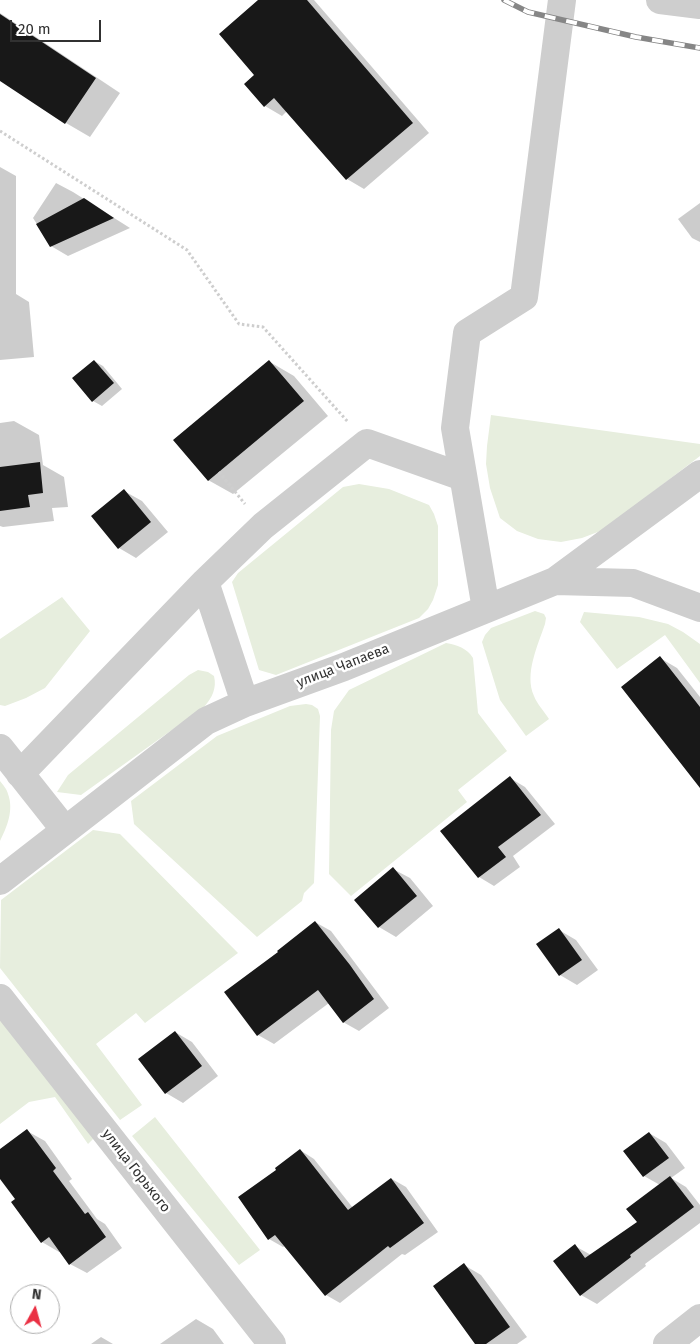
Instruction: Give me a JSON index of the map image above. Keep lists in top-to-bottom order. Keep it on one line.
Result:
{"streets":{"street":["улица Чапаева","улица Горького"]},"scale_bar":"20 m","north":"top"}
